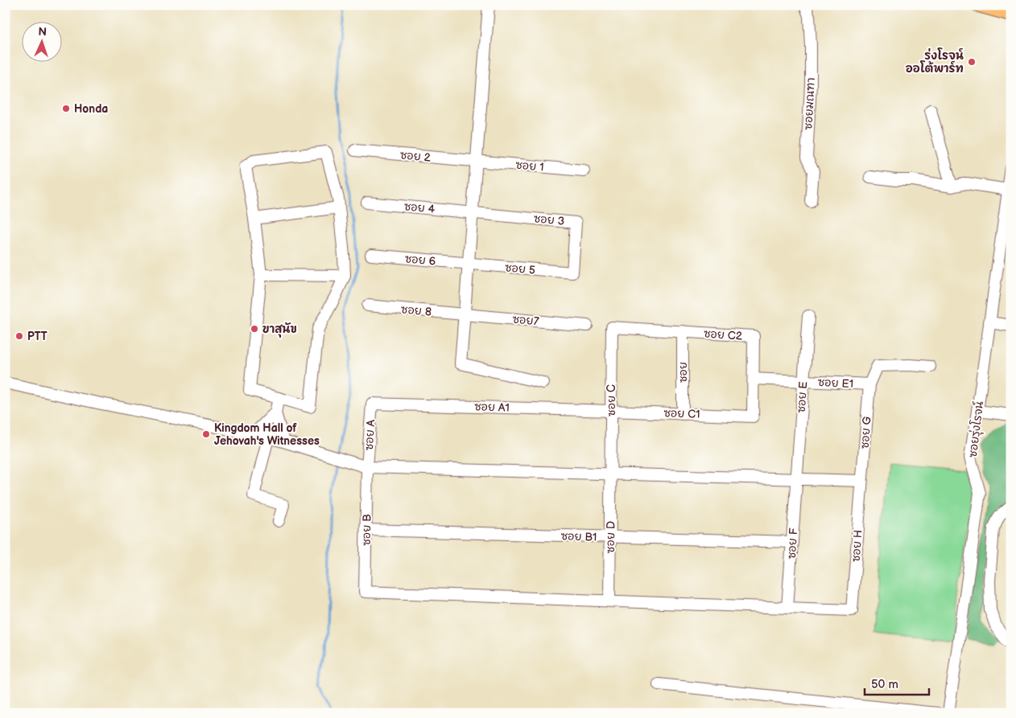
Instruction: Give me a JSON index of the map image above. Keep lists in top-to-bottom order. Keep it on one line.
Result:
{"streets":{"street":["ซอยมณฑา","ซอย 2","ซอย 1","ซอย 4","ซอย 3","ซอย 6","ซอย 5","ซอย 8","ซอย7","ซอย C2","ซอย","ซอย E1","ซอย E","ซอย C","ซอย A1","ซอย C1","ซอยรุ่งโรจน์","ซอย G","ซอย A","ซอย B","ซอย B1","ซอย D","ซอย F","ซอย H"]},"crossings":[["ซอย 2","ซอย 1"],["ซอย 4","ซอย 3"],["ซอย 3","ซอย 5"],["ซอย 6","ซอย 5"],["ซอย 8","ซอย7"],["ซอย C2","ซอย"],["ซอย C2","ซอย E1"],["ซอย C2","ซอย C"],["ซอย C2","ซอย C1"],["ซอย","ซอย C1"],["ซอย E1","ซอย E"],["ซอย E1","ซอย G"],["ซอย E","ซอย F"],["ซอย C","ซอย A1"],["ซอย C","ซอย C1"],["ซอย C","ซอย D"],["ซอย A1","ซอย C1"],["ซอย A1","ซอย A"],["ซอย G","ซอย H"],["ซอย A","ซอย B"],["ซอย B","ซอย B1"],["ซอย B","ซอย D"],["ซอย B1","ซอย D"],["ซอย B1","ซอย F"],["ซอย F","ซอย H"]],"places":["รุ่งโรจน์ ออโต้พาร์ท","Honda","ขาสุนัข","PTT","Kingdom Hall of Jehovah's Witnesses"],"scale_bar":"50 m","north":"top"}
